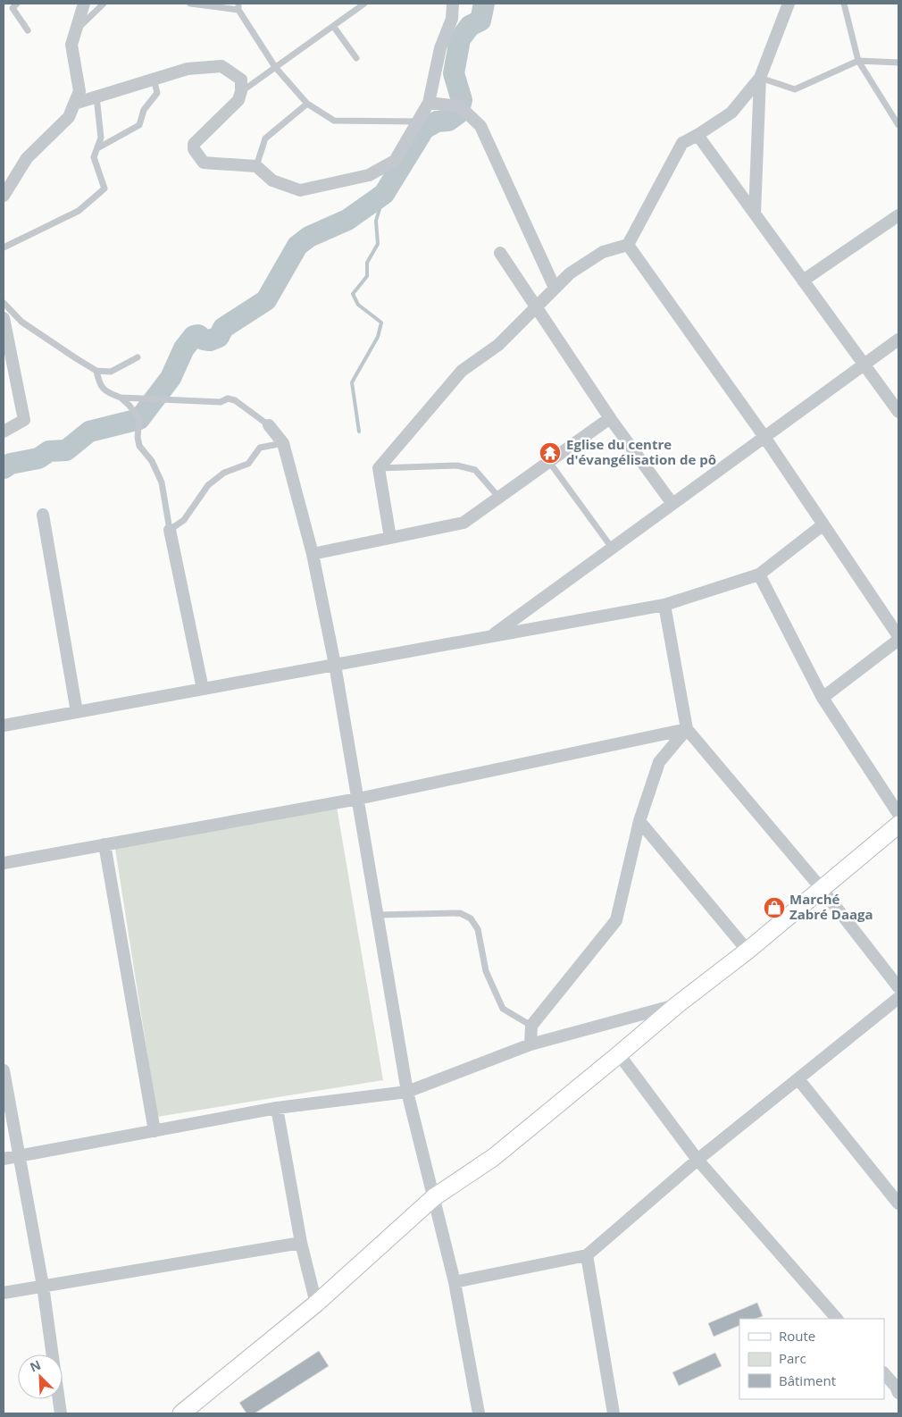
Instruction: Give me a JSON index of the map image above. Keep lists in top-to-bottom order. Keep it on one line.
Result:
{"places":{"temple":["Eglise du centre d'évangélisation de pô"],"shop":["Marché Zabré Daaga"]},"legend":["Route","Parc","Bâtiment"],"north":"top left"}
